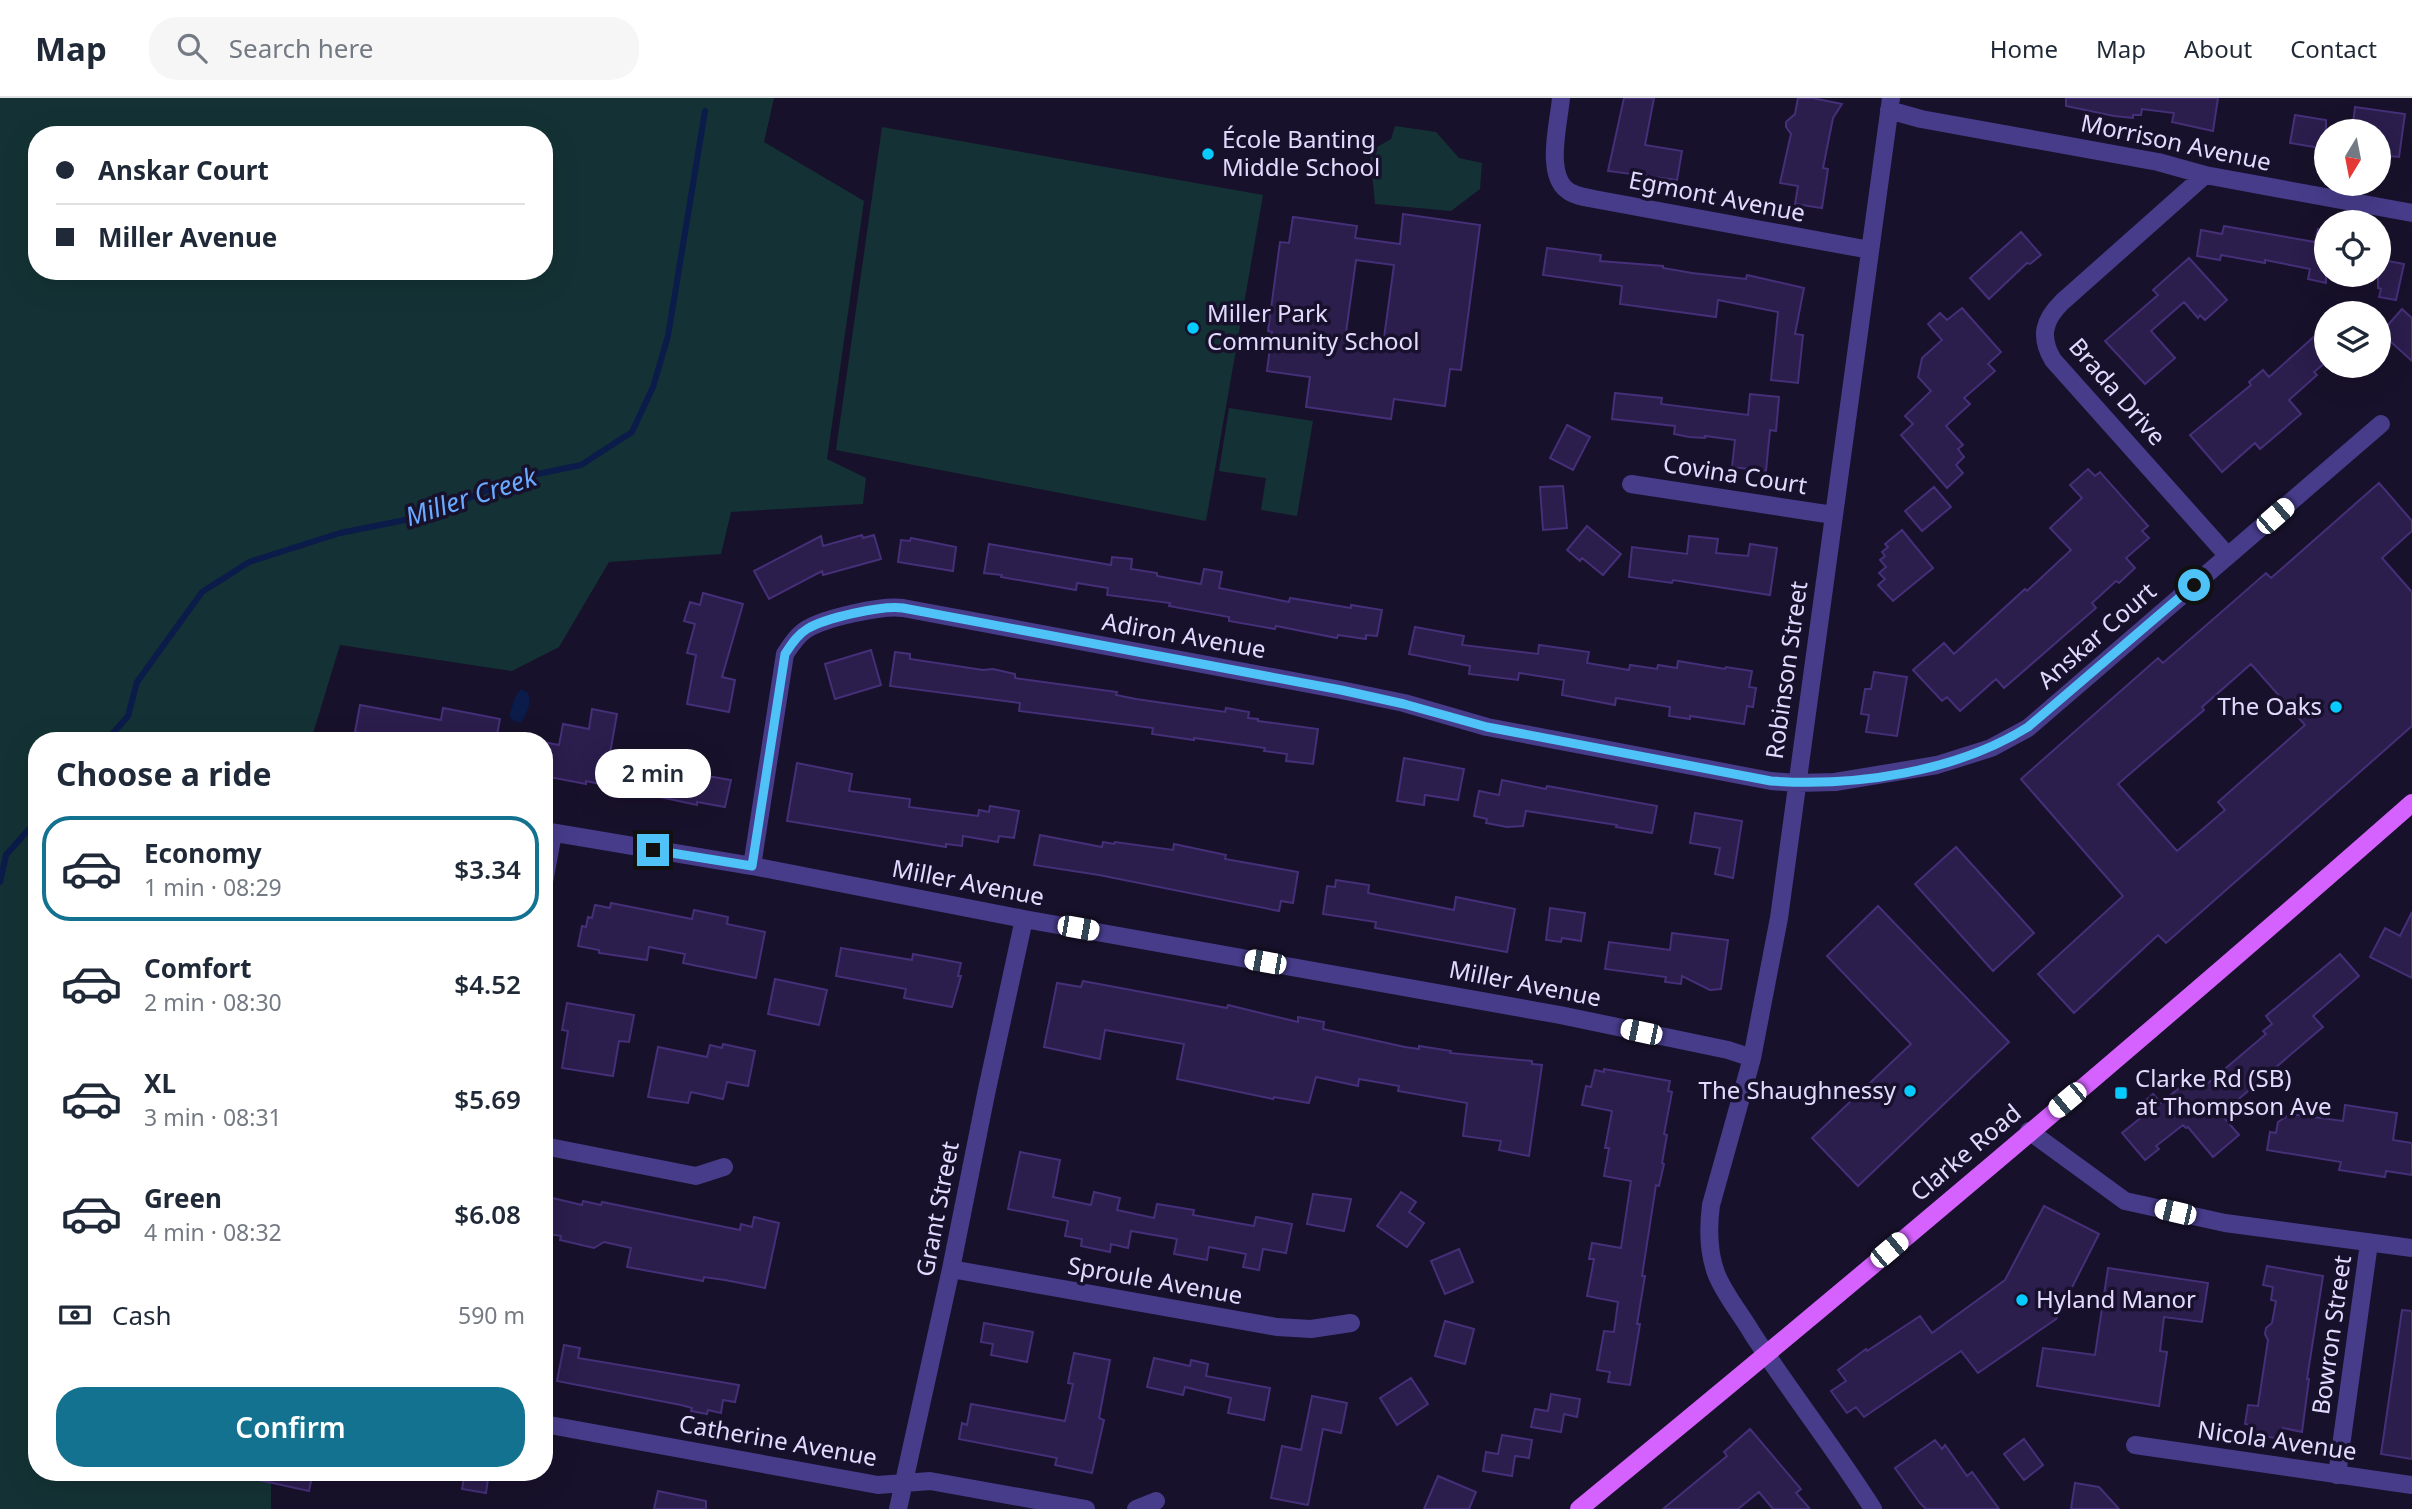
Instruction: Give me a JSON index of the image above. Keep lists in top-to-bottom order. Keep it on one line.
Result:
{"streets":{"main road":["Clarke Road"],"street":["Morrison Avenue","Egmont Avenue","Brada Drive","Covina Court","Adiron Avenue","Anskar Court","Robinson Street","Miller Avenue","Grant Street","Sproule Avenue","Bowron Street","Catherine Avenue","Nicola Avenue"]},"crossings":[["Morrison Avenue","Brada Drive"],["Morrison Avenue","Robinson Street"],["Egmont Avenue","Robinson Street"],["Brada Drive","Anskar Court"],["Covina Court","Robinson Street"],["Adiron Avenue","Anskar Court"],["Adiron Avenue","Robinson Street"],["Adiron Avenue","Miller Avenue"],["Anskar Court","Robinson Street"],["Robinson Street","Miller Avenue"],["Robinson Street","Clarke Road"],["Miller Avenue","Grant Street"],["Grant Street","Sproule Avenue"],["Grant Street","Catherine Avenue"],["Bowron Street","Nicola Avenue"]],"water":["Miller Creek"],"places":{"other":["École Banting Middle School","Miller Park Community School","The Oaks","The Shaughnessy","Hyland Manor"],"transit":["Clarke Rd (SB) at Thompson Ave"]},"north":"bottom","page":{"header":"Map","search":"Search here","nav":["Home","Map","About","Contact"],"banner":["Anskar Court","Miller Avenue"],"heading":"Choose a ride","bubble":"2 min","list":[{"name":"Economy","note":"1 min · 08:29","value":"$3.34"},{"name":"Comfort","note":"2 min · 08:30","value":"$4.52"},{"name":"XL","note":"3 min · 08:31","value":"$5.69"},{"name":"Green","note":"4 min · 08:32","value":"$6.08"}],"pay":["Cash","590 m"],"buttons":"Confirm"}}
